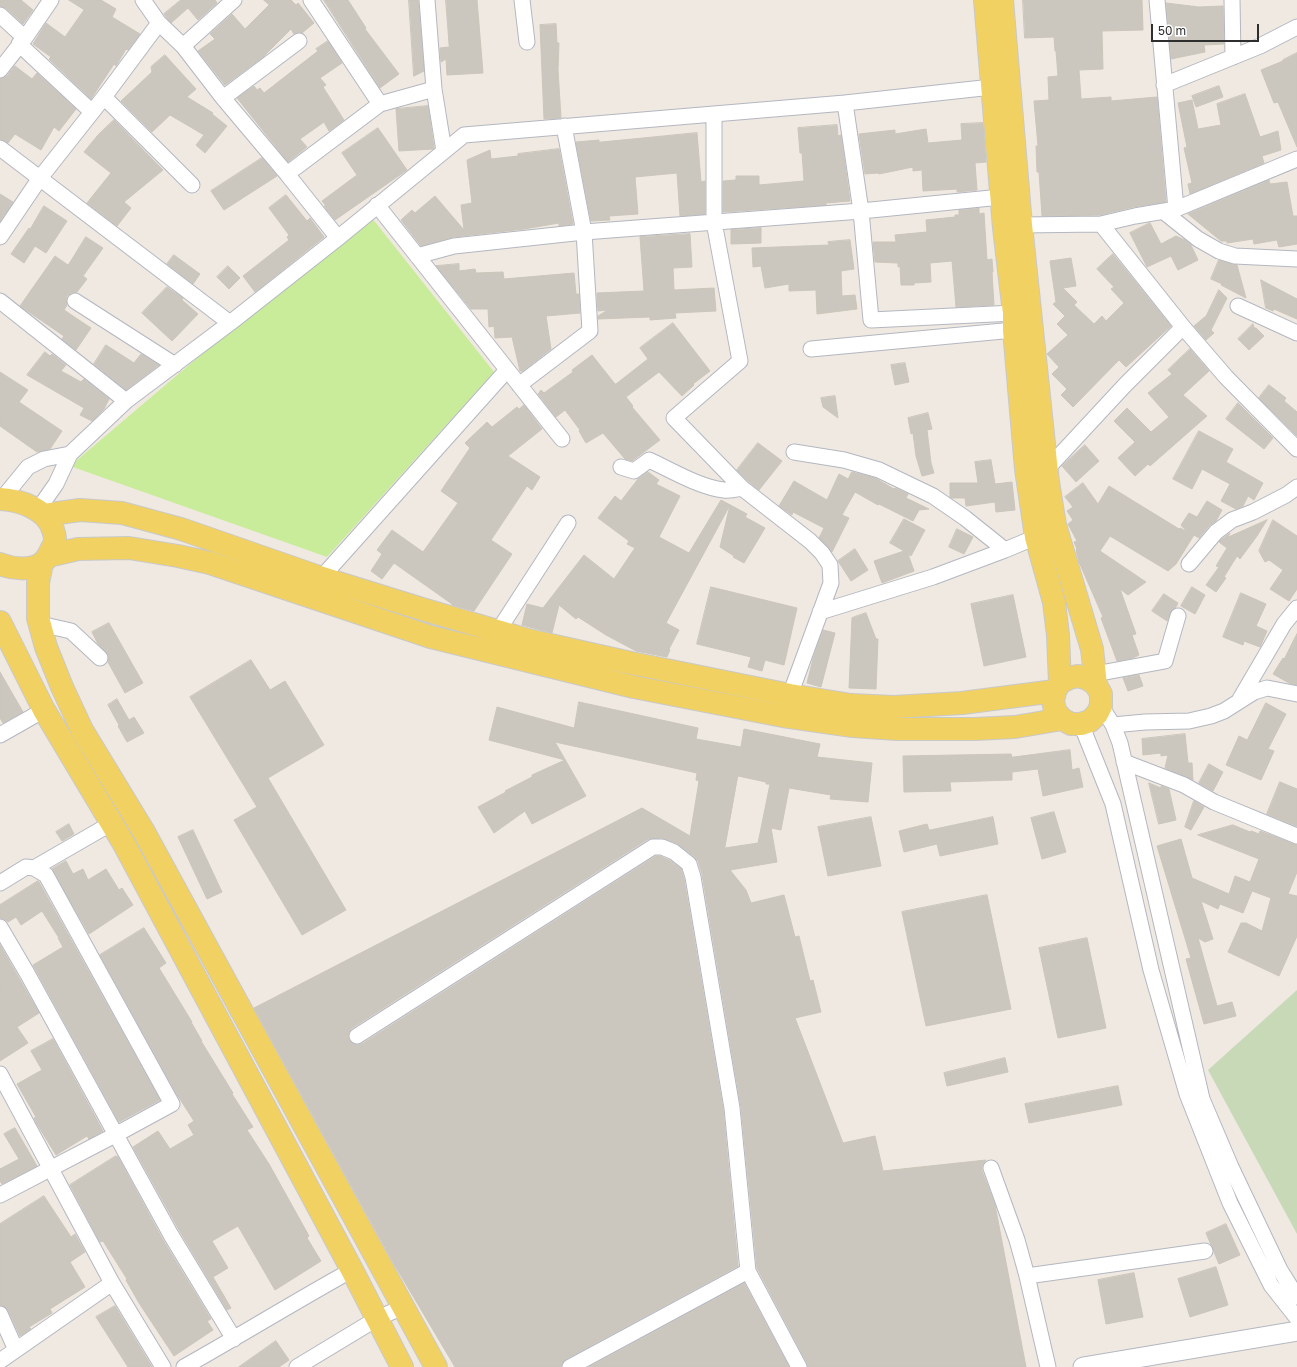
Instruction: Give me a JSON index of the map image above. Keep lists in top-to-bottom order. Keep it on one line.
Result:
{"scale_bar":"50 m"}
